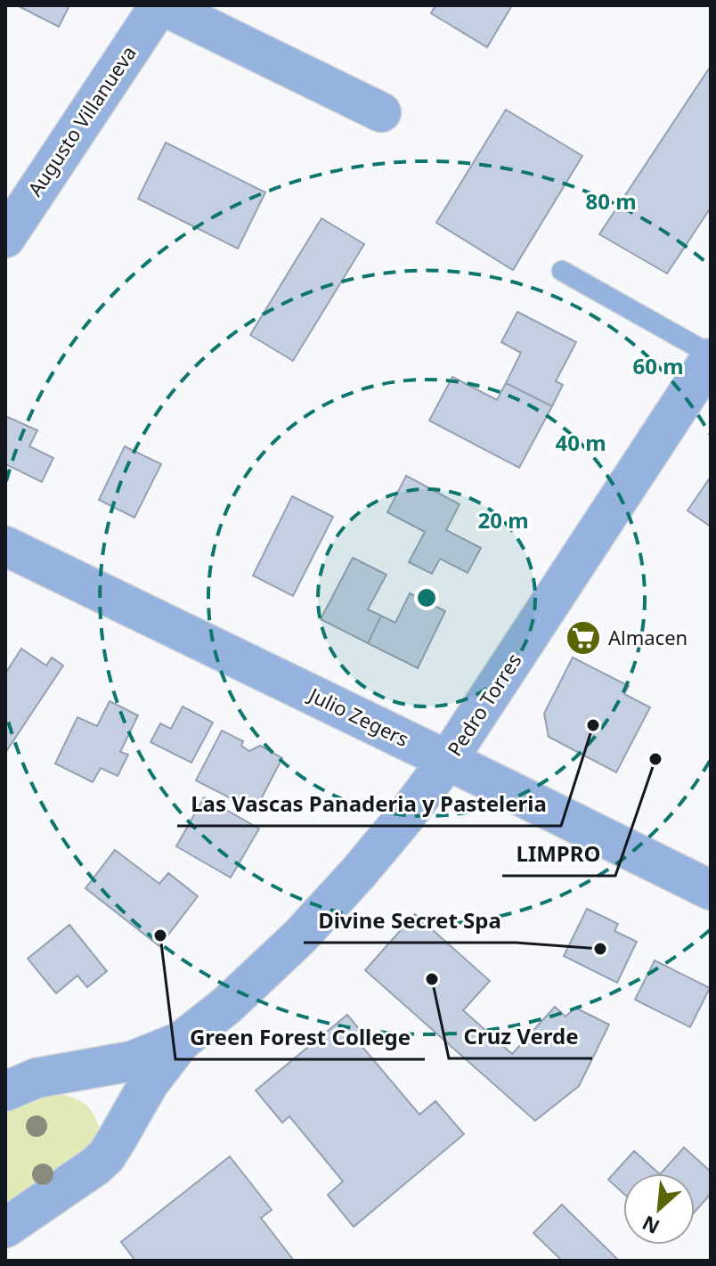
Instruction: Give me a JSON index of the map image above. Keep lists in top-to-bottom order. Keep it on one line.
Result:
{"streets":{"street":["Augusto Villanueva","Pedro Torres","Julio Zegers"]},"crossings":[["Pedro Torres","Julio Zegers"]],"places":{"supermarket":["Almacen"],"other":["Las Vascas Panaderia y Pasteleria","LIMPRO","Green Forest College","Divine Secret Spa","Cruz Verde"]},"north":"bottom left","rings":["80 m","60 m","40 m","20 m"]}
